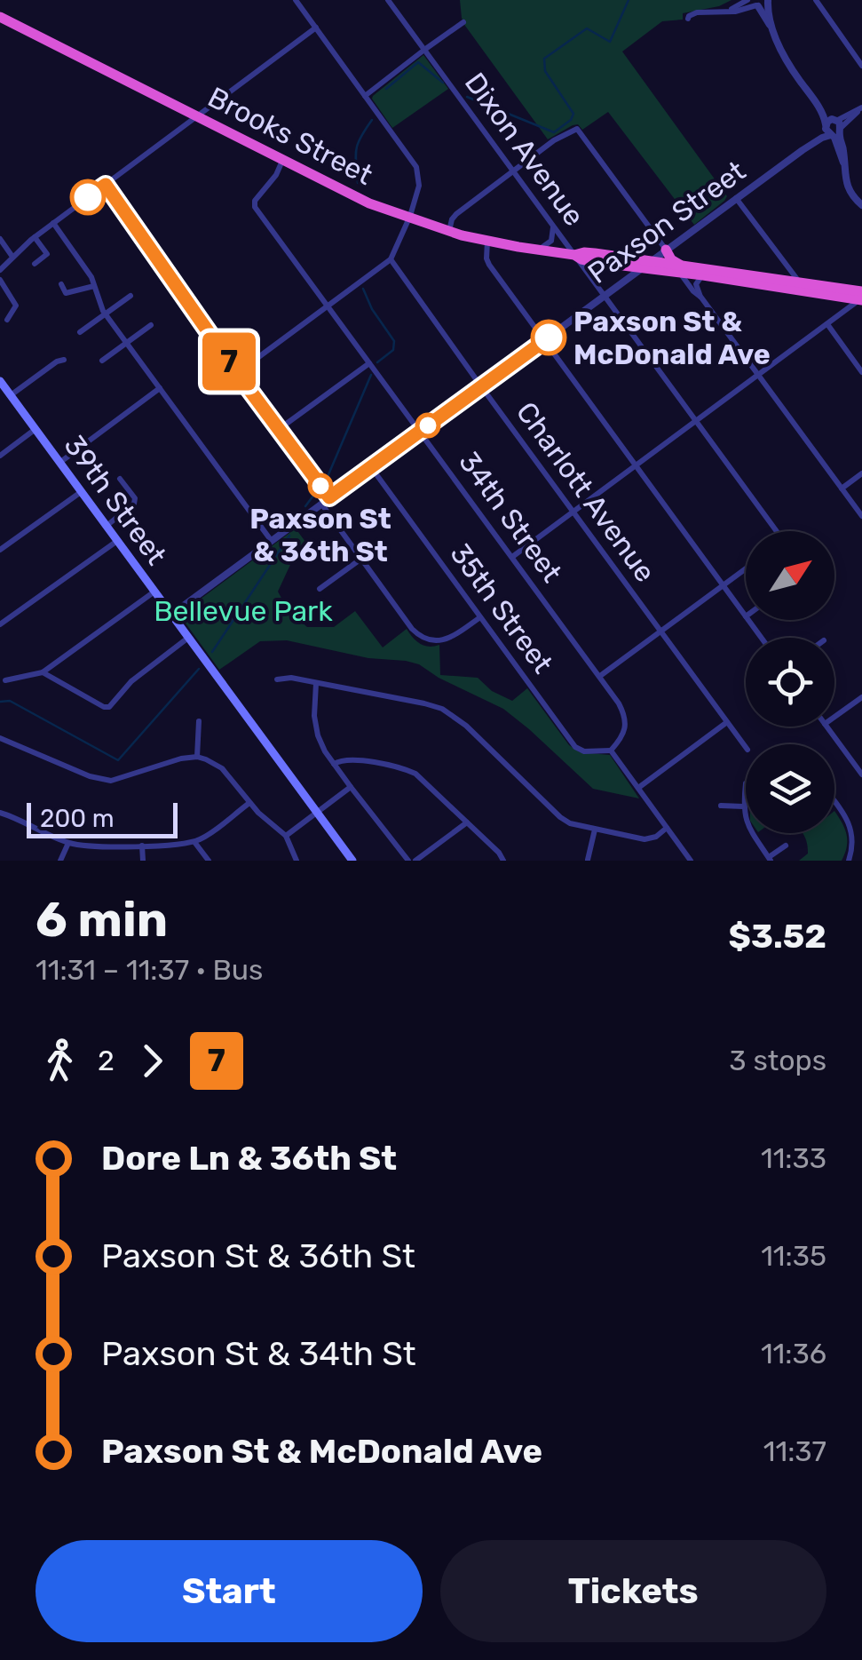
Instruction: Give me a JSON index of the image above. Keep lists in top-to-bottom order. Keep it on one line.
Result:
{"streets":{"highway":["Brooks Street"],"main road":["39th Street"],"street":["Dixon Avenue","Paxson Street","Charlott Avenue","34th Street","35th Street"]},"crossings":[["Brooks Street","Dixon Avenue"],["Brooks Street","Paxson Street"],["Brooks Street","34th Street"],["Dixon Avenue","Paxson Street"],["Paxson Street","Charlott Avenue"],["Paxson Street","39th Street"],["Paxson Street","34th Street"],["Paxson Street","35th Street"],["34th Street","35th Street"]],"parks":["Bellevue Park"],"places":["Paxson St & McDonald Ave","Paxson St & 36th St"],"lines":["bus line 7"],"scale_bar":"200 m","north":"top right","page":{"on_map":"7","scale":"200 m","heading":["6 min","11:31 – 11:37 · Bus","$3.52"],"legs":["2","7","3 stops"],"list":[{"name":"Dore Ln & 36th St","value":"11:33"},{"name":"Paxson St & 36th St","value":"11:35"},{"name":"Paxson St & 34th St","value":"11:36"},{"name":"Paxson St & McDonald Ave","value":"11:37"}],"buttons":["Start","Tickets"]}}
